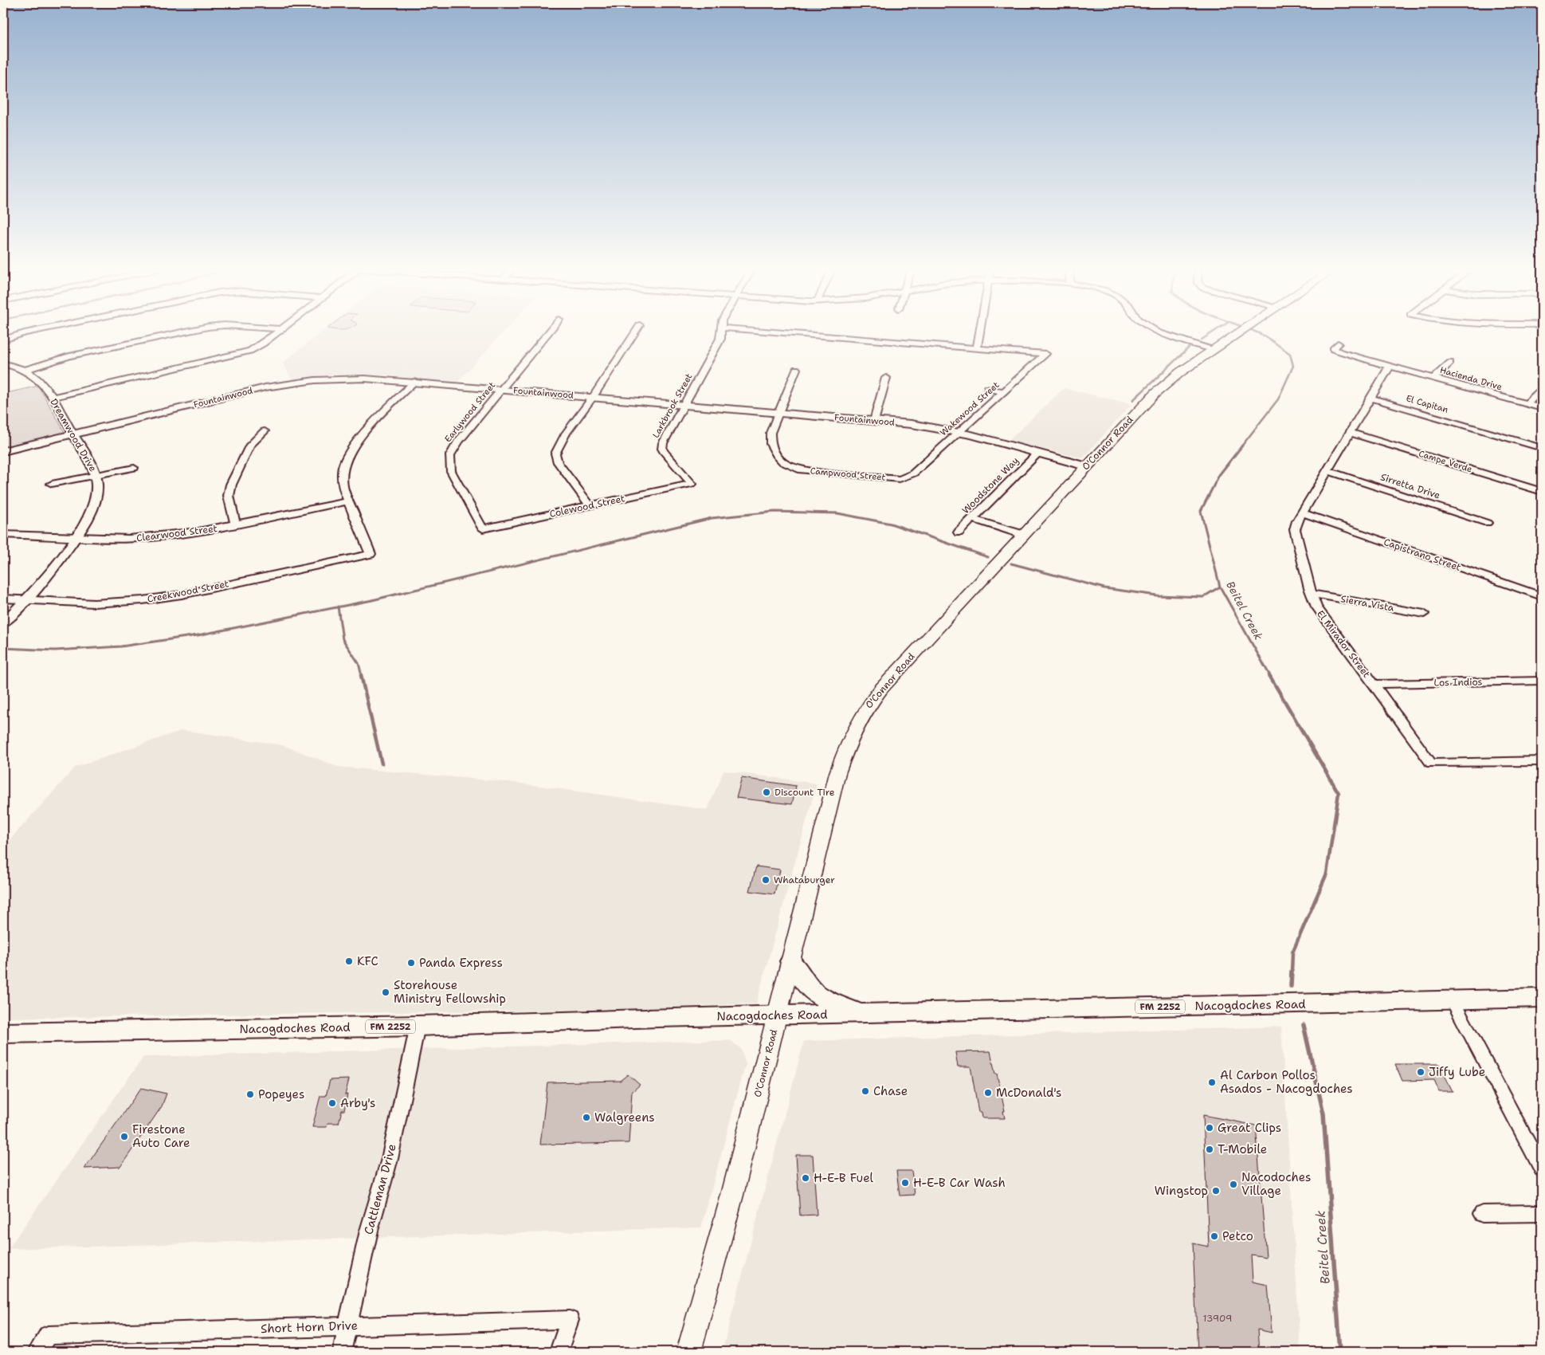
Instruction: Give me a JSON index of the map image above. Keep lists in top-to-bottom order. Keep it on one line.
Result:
{"streets":{"main road":["O'Connor Road","Nacogdoches Road","FM 2252"],"street":["Hacienda Drive","Fountainwood","El Capitan","Larkbrook Street","Wakewood Street","Earlywood Street","Dreamwood Drive","Campe Verde","Campwood Street","Woodstone Way","Sirretta Drive","Colewood Street","Clearwood Street","Capistrano Street","Creekwood Street","Sierra Vista","El Mirador Street","Los Indios","Cattleman Drive","Short Horn Drive"]},"crossings":[["Hacienda Drive","El Mirador Street"],["Fountainwood","Larkbrook Street"],["Fountainwood","Wakewood Street"],["Fountainwood","Earlywood Street"],["Fountainwood","Dreamwood Drive"],["Fountainwood","O'Connor Road"],["Fountainwood","Campwood Street"],["Fountainwood","Woodstone Way"],["El Capitan","El Mirador Street"],["Larkbrook Street","Colewood Street"],["Wakewood Street","Campwood Street"],["Earlywood Street","Colewood Street"],["Dreamwood Drive","Clearwood Street"],["Dreamwood Drive","Creekwood Street"],["O'Connor Road","Nacogdoches Road"],["Campe Verde","El Mirador Street"],["Sirretta Drive","El Mirador Street"],["Capistrano Street","El Mirador Street"],["Sierra Vista","El Mirador Street"],["El Mirador Street","Los Indios"],["Nacogdoches Road","Cattleman Drive"],["Cattleman Drive","Short Horn Drive"]],"water":["Beitel Creek"],"places":["Discount Tire","Whataburger","KFC","Panda Express","Storehouse Ministry Fellowship","Jiffy Lube","Al Carbon Pollos Asados - Nacogdoches","Chase","McDonald's","Popeyes","Arby's","Walgreens","Great Clips","Firestone Auto Care","T-Mobile","H-E-B Fuel","H-E-B Car Wash","Nacodoches Village","Wingstop","Petco"],"house_numbers":["13909"]}
